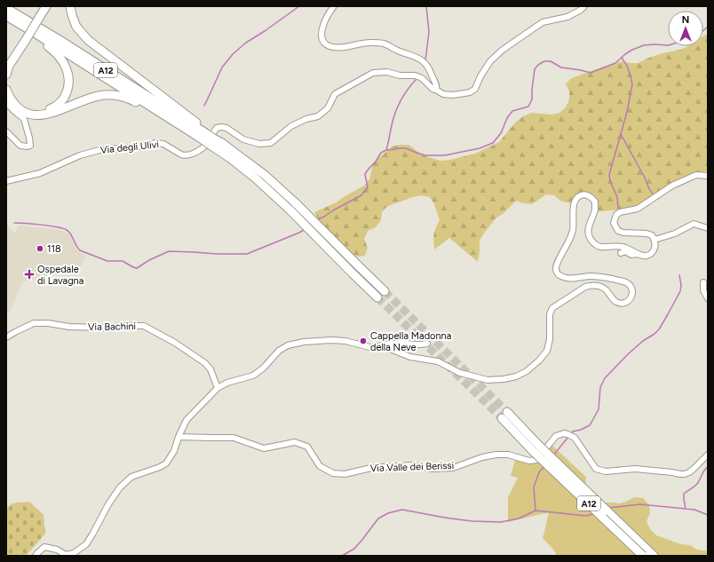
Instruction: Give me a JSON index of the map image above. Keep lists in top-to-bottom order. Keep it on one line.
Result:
{"streets":{"highway":["A12"],"street":["Via degli Ulivi","Via Bachini","Via Valle dei Berissi"]},"places":{"other":["118","Cappella Madonna della Neve"],"health":["Ospedale di Lavagna"]},"north":"top"}
